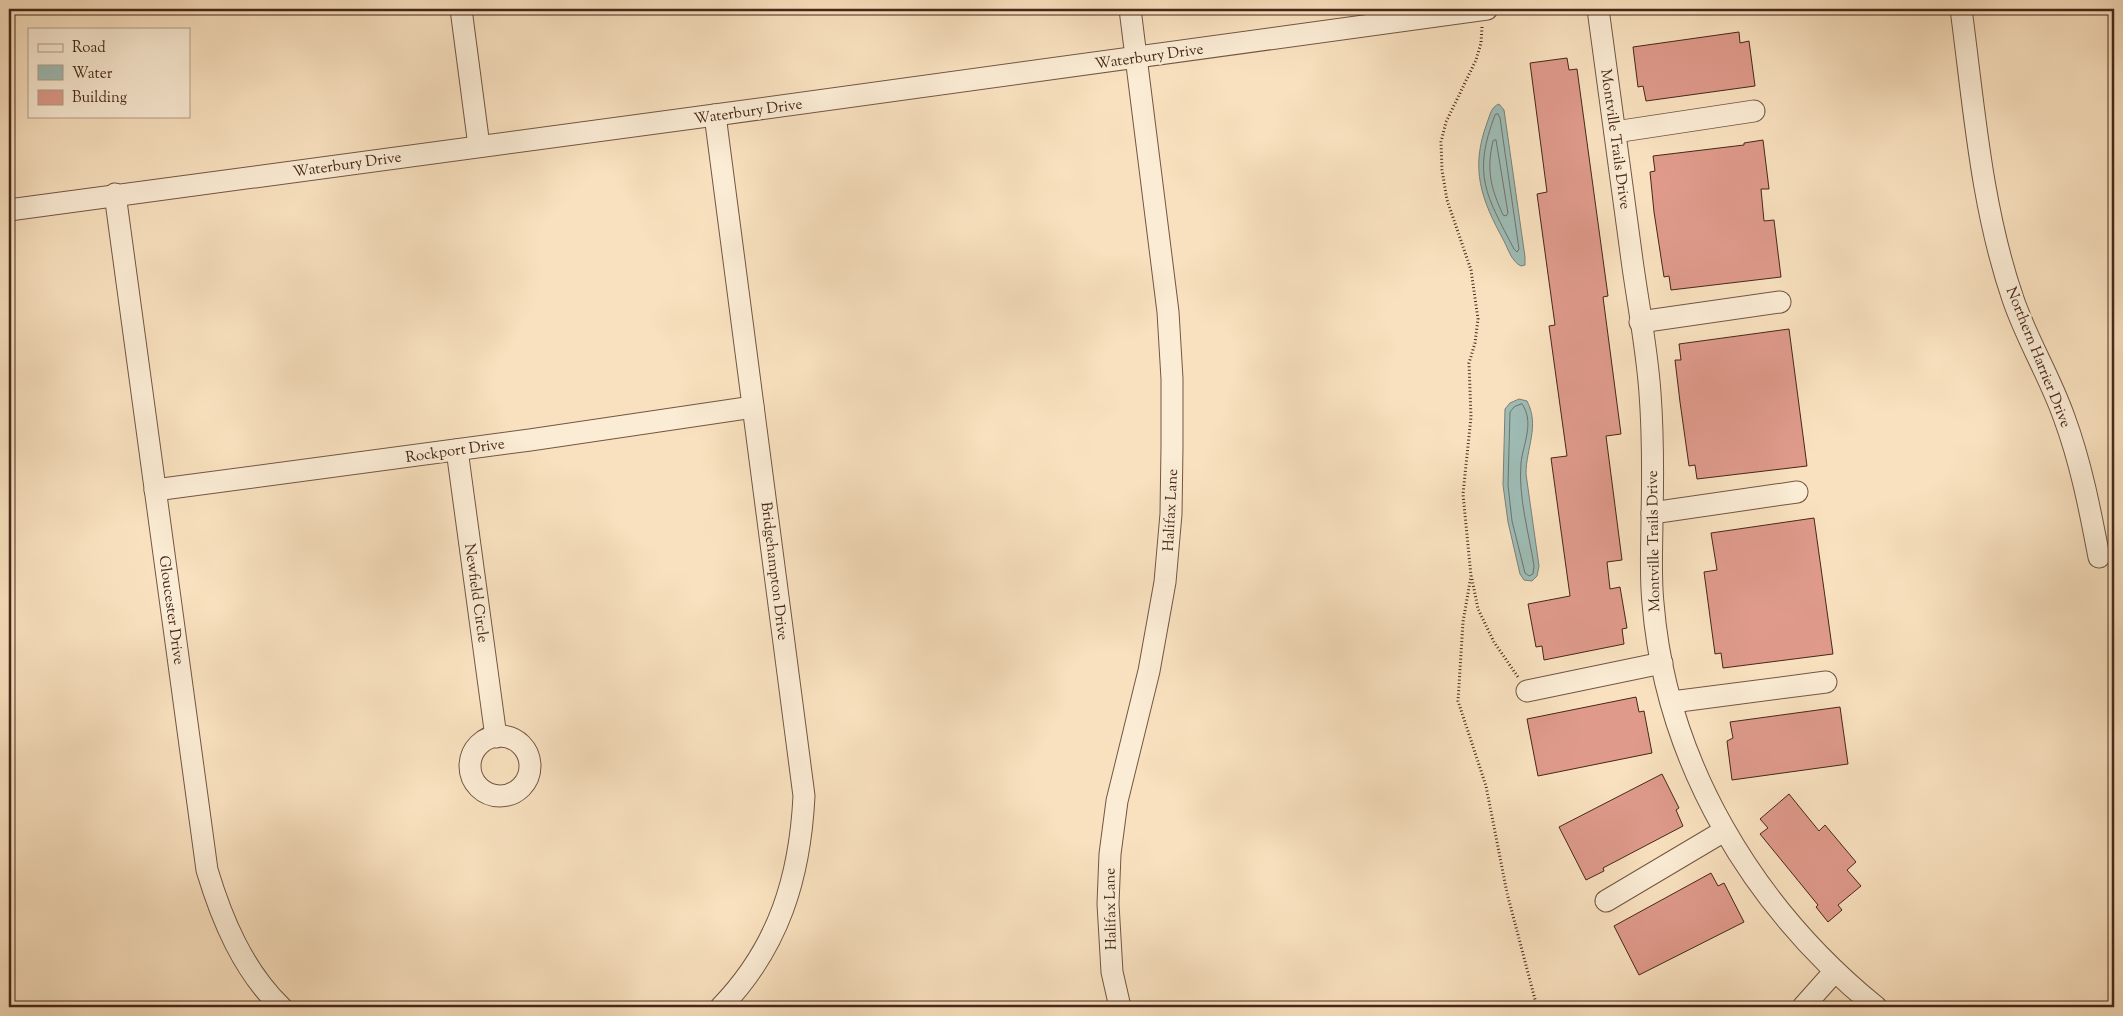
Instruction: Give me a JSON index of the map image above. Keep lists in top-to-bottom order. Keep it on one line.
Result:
{"streets":{"street":["Waterbury Drive","Montville Trails Drive","Northern Harrier Drive","Rockport Drive","Halifax Lane","Bridgehampton Drive","Newfield Circle","Gloucester Drive"]},"crossings":[["Waterbury Drive","Halifax Lane"],["Waterbury Drive","Bridgehampton Drive"],["Waterbury Drive","Gloucester Drive"],["Rockport Drive","Bridgehampton Drive"],["Rockport Drive","Newfield Circle"],["Rockport Drive","Gloucester Drive"]],"legend":["Road","Water","Building"]}
